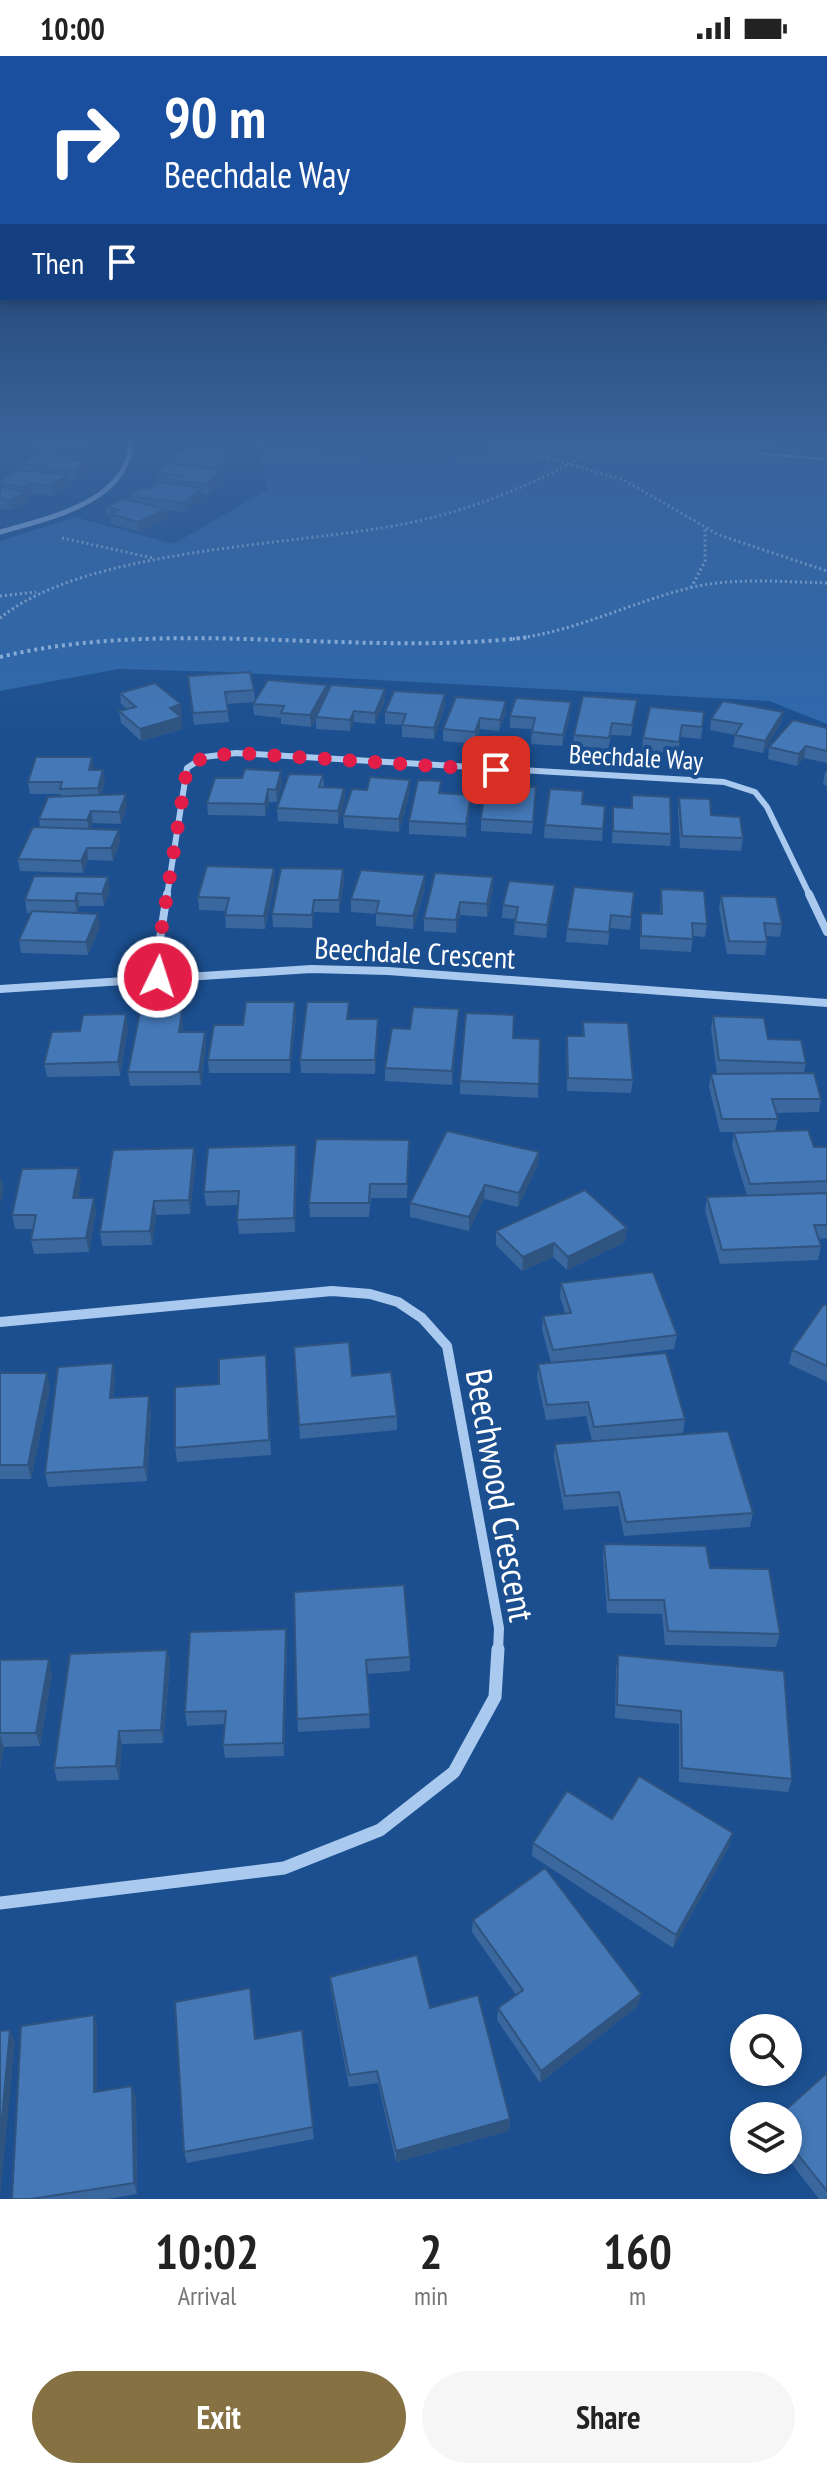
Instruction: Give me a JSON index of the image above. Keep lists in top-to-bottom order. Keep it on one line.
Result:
{"streets":{"street":["Beechdale Way","Beechdale Crescent","Beechwood Crescent"]},"crossings":[["Beechdale Way","Beechdale Crescent"]],"page":{"status":"10:00","turn":["90 m","Beechdale Way"],"then":"Then","eta":["10:02","Arrival","2","min","160","m"],"buttons":["Exit","Share"]}}
